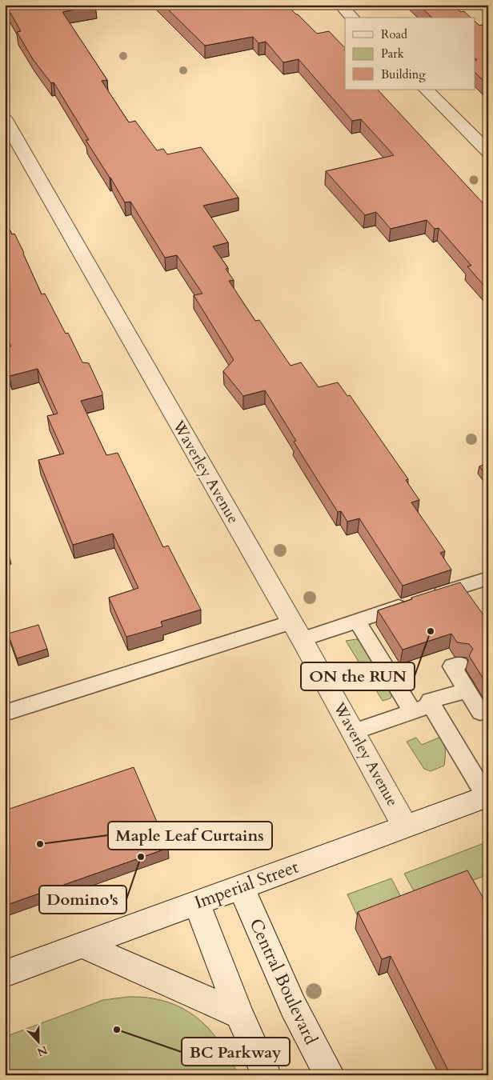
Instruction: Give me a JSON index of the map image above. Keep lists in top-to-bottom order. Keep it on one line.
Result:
{"streets":{"street":["Waverley Avenue","Imperial Street","Central Boulevard"]},"crossings":[["Waverley Avenue","Imperial Street"],["Imperial Street","Central Boulevard"]],"places":["ON the RUN","Maple Leaf Curtains","Domino's","BC Parkway"],"legend":["Road","Park","Building"],"north":"bottom"}
